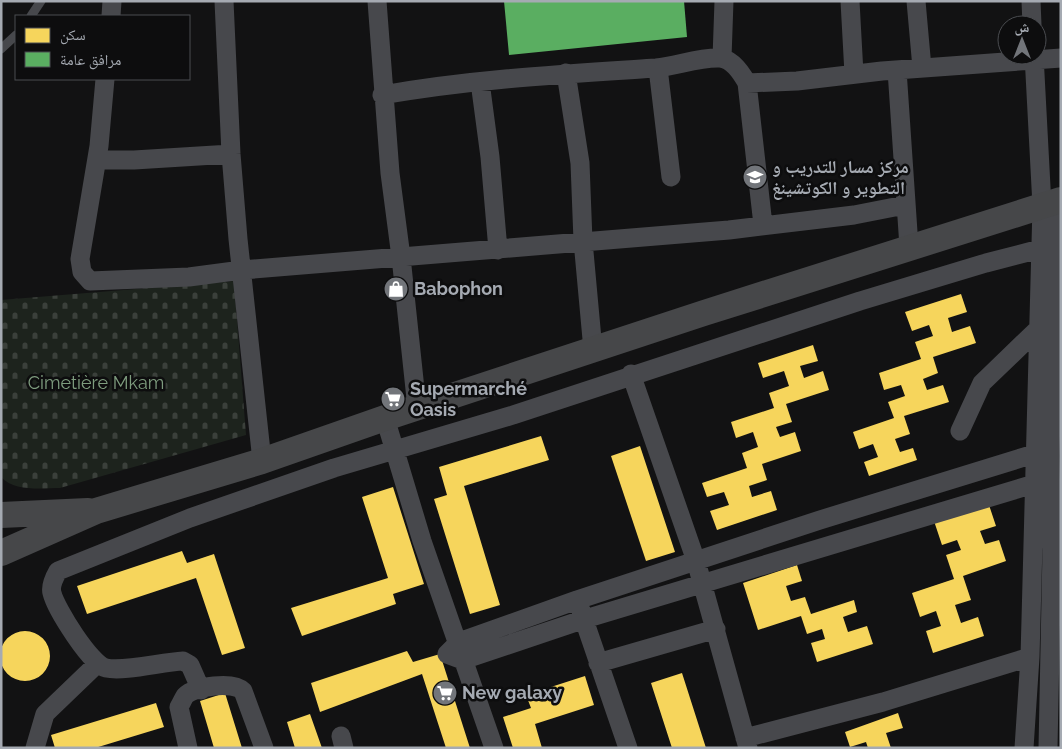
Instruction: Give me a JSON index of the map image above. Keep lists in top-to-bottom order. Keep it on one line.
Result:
{"parks":["Cimetière Mkam"],"places":{"school or university":["مركز مسار للتدريب و التطوير و الكوتشينغ"],"shop":["Babophon"],"supermarket":["Supermarché Oasis","New galaxy"]},"legend":["سكن","مرافق عامة"],"north":"top"}
